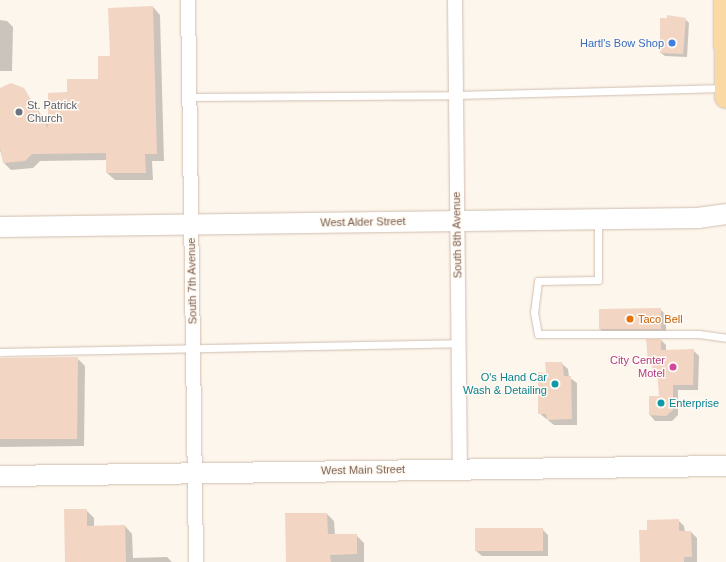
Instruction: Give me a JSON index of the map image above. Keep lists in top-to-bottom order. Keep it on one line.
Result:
{"streets":{"main road":["West Alder Street","West Main Street"],"street":["South 8th Avenue","South 7th Avenue"]},"crossings":[["West Alder Street","South 8th Avenue"],["West Alder Street","South 7th Avenue"],["South 8th Avenue","West Main Street"],["South 7th Avenue","West Main Street"]],"places":["Hartl's Bow Shop","St. Patrick Church","Taco Bell","City Center Motel","O's Hand Car Wash & Detailing","Enterprise"]}
